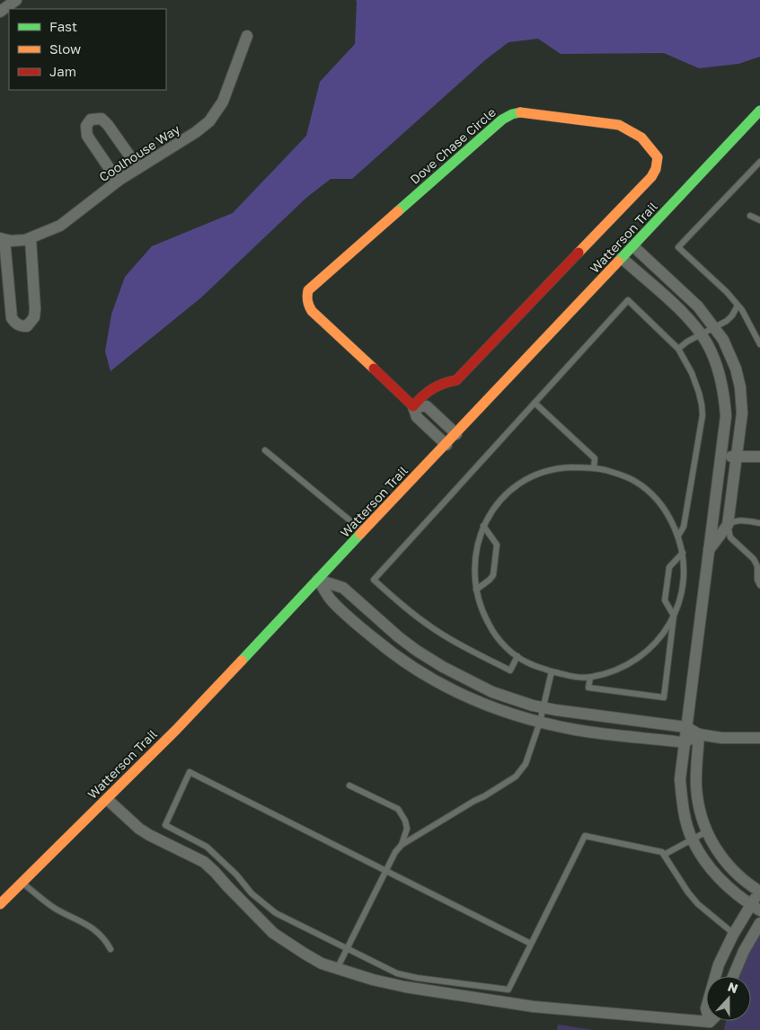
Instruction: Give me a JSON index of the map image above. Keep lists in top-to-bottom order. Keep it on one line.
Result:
{"streets":{"main road":["Dove Chase Circle","Watterson Trail"],"street":["Coolhouse Way"]},"crossings":[["Dove Chase Circle","Watterson Trail"]],"legend":["Fast","Slow","Jam"],"north":"top"}
